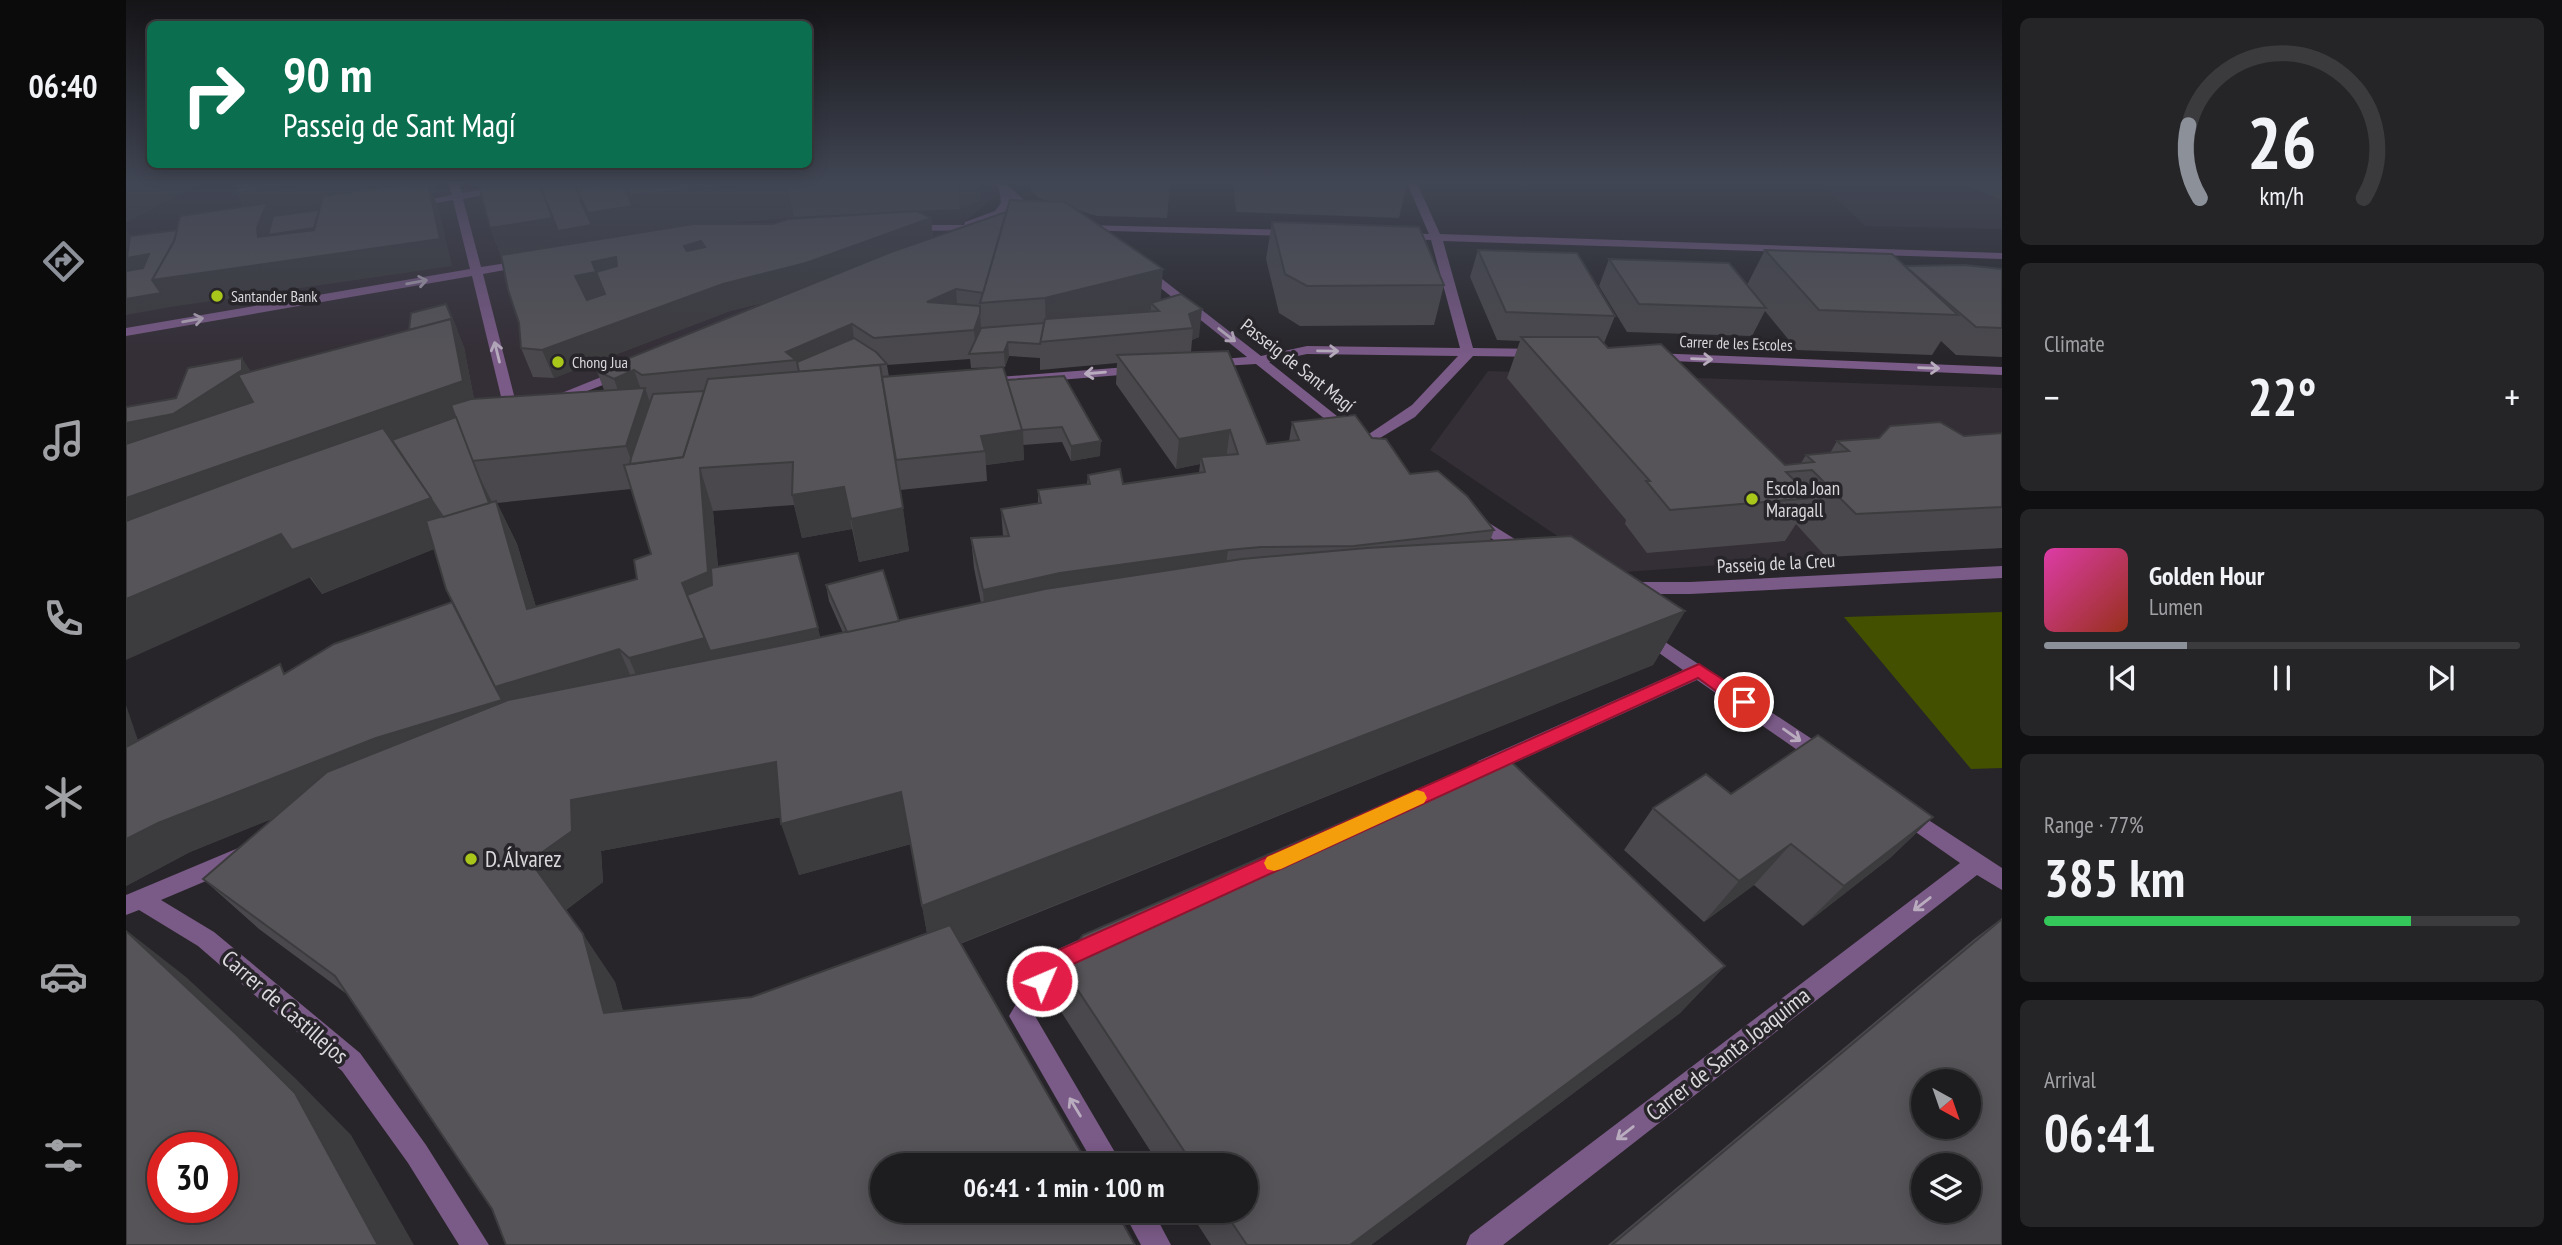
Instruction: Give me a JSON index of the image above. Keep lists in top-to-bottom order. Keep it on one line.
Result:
{"streets":{"street":["Carrer de les Escoles","Passeig de Sant Magí","Passeig de la Creu","Carrer de Castillejos","Carrer de Santa Joaquima"]},"one_way":["Passeig de Sant Magí","Carrer de Santa Joaquima"],"places":["Santander Bank","Chong Jua","Escola Joan Maragall","D. Álvarez"],"north":"bottom right","page":{"tabs":"06:40","turn":["90 m","Passeig de Sant Magí"],"tile":["Climate",["Range · 77%","385 km"],["Arrival","06:41"]],"heat":["−","22°","+"],"song":["Golden Hour","Lumen"],"limit":"30","trip":"06:41 · 1 min · 100 m","gauge":["26","km/h"]}}
